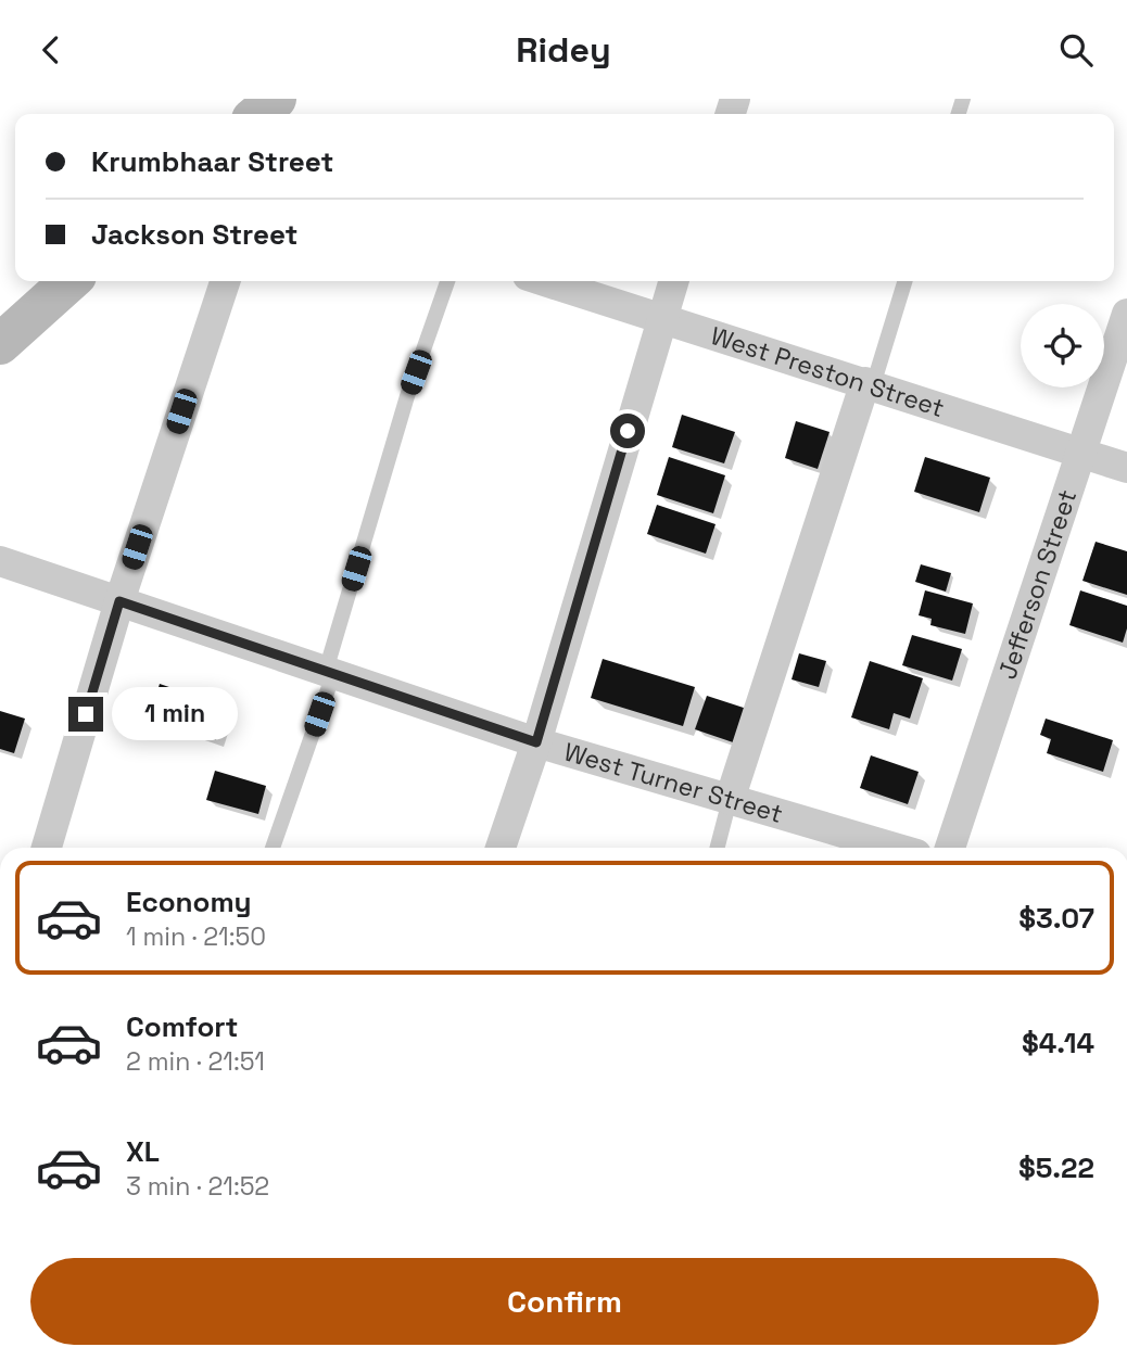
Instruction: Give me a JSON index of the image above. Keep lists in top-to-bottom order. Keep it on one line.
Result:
{"streets":{"street":["West Preston Street","Jefferson Street","West Turner Street"]},"crossings":[["West Preston Street","Jefferson Street"]],"page":{"header":"Ridey","banner":["Krumbhaar Street","Jackson Street"],"bubble":"1 min","list":[{"name":"Economy","note":"1 min · 21:50","value":"$3.07"},{"name":"Comfort","note":"2 min · 21:51","value":"$4.14"},{"name":"XL","note":"3 min · 21:52","value":"$5.22"}],"buttons":"Confirm"}}
